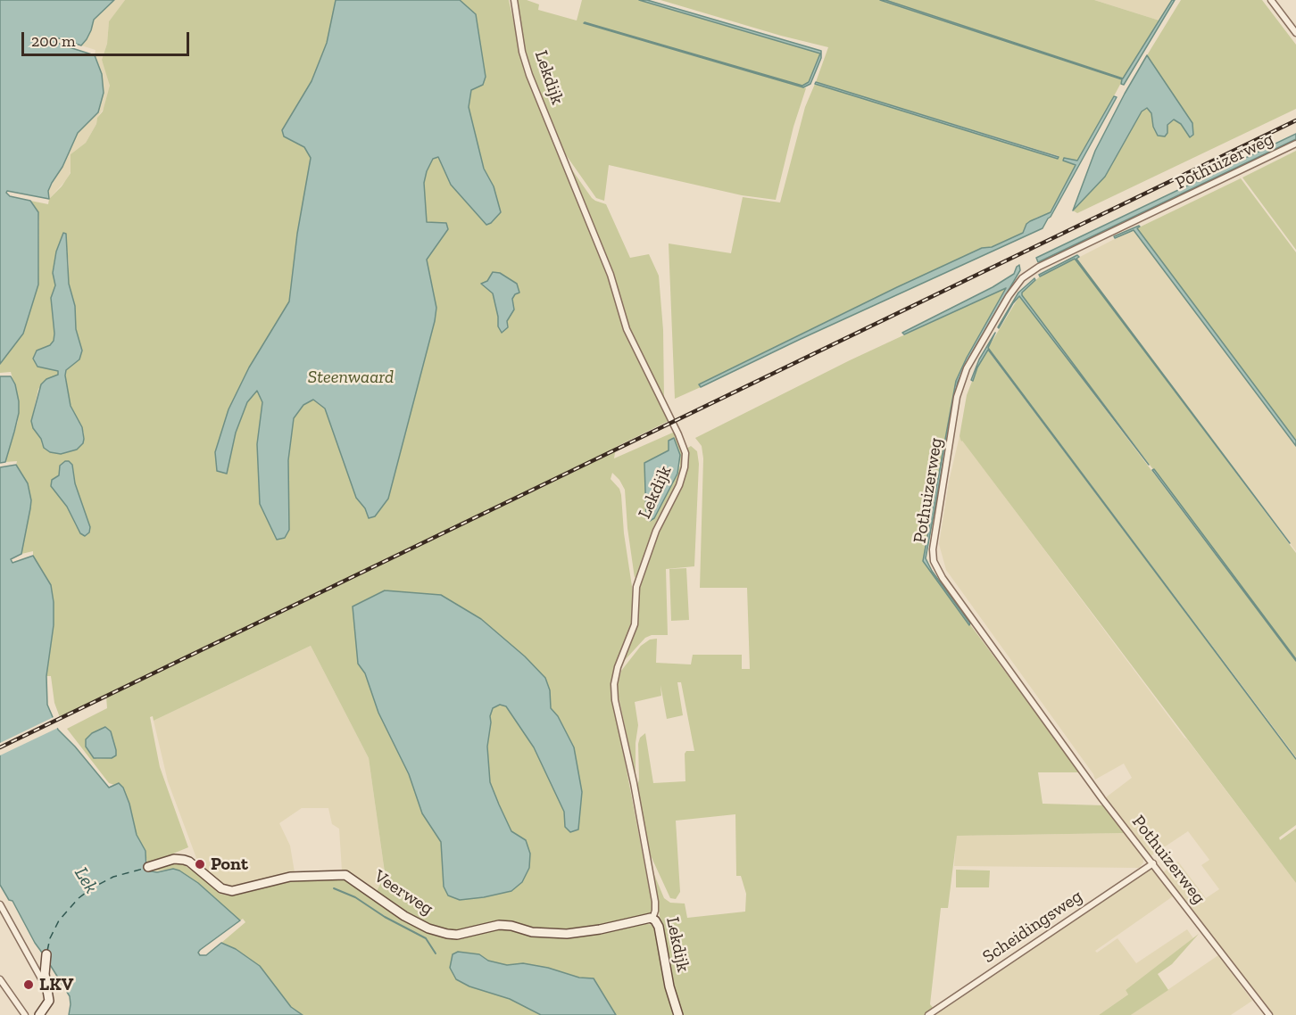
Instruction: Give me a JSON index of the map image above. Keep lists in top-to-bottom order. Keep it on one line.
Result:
{"streets":{"street":["Lekdijk","Pothuizerweg","Veerweg","Scheidingsweg"]},"crossings":[["Lekdijk","Veerweg"],["Pothuizerweg","Scheidingsweg"]],"water":["Lek"],"parks":["Steenwaard"],"places":["Pont","LKV"],"scale_bar":"200 m"}
